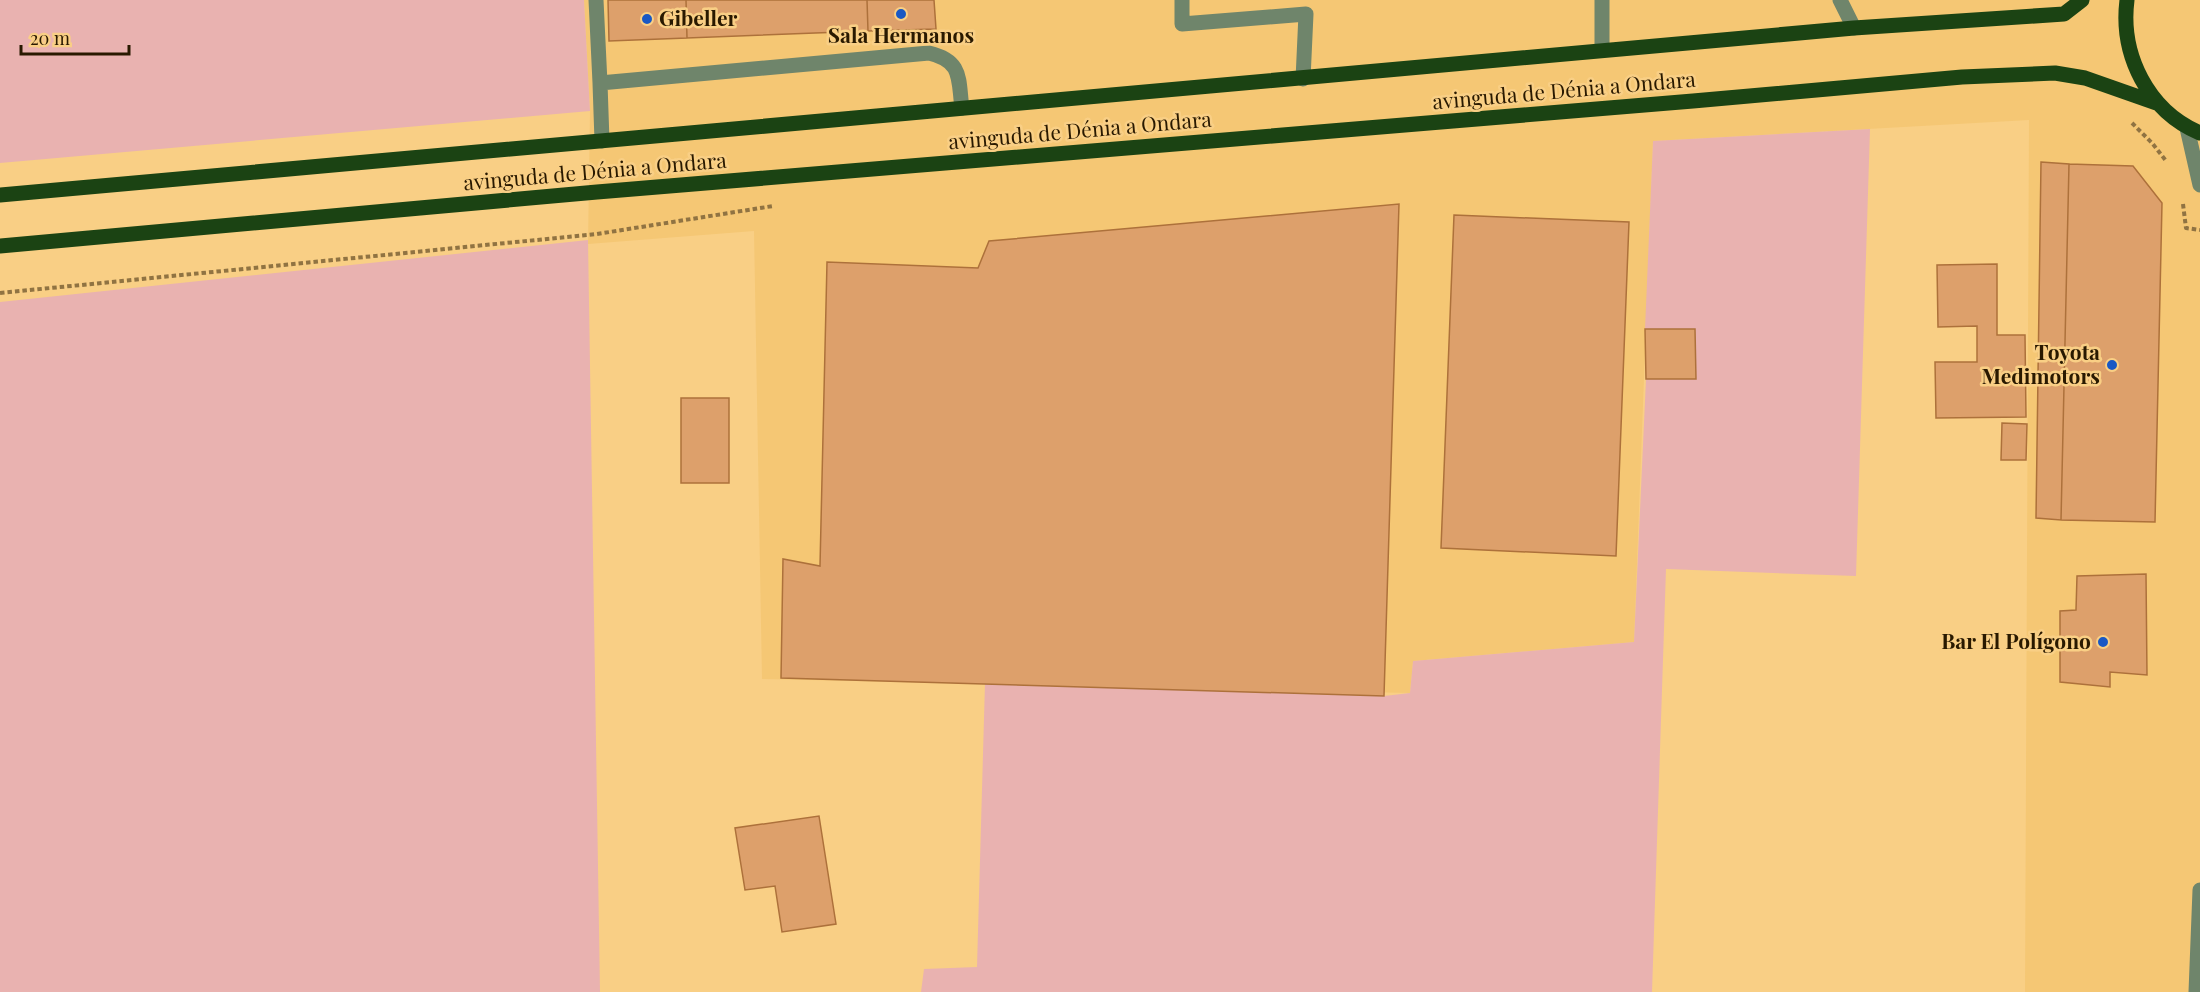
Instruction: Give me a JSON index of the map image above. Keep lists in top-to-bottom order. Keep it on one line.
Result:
{"streets":{"main road":["avinguda de Dénia a Ondara"]},"places":["Sala Hermanos","Gibeller","Toyota Medimotors","Bar El Polígono"],"scale_bar":"20 m"}
